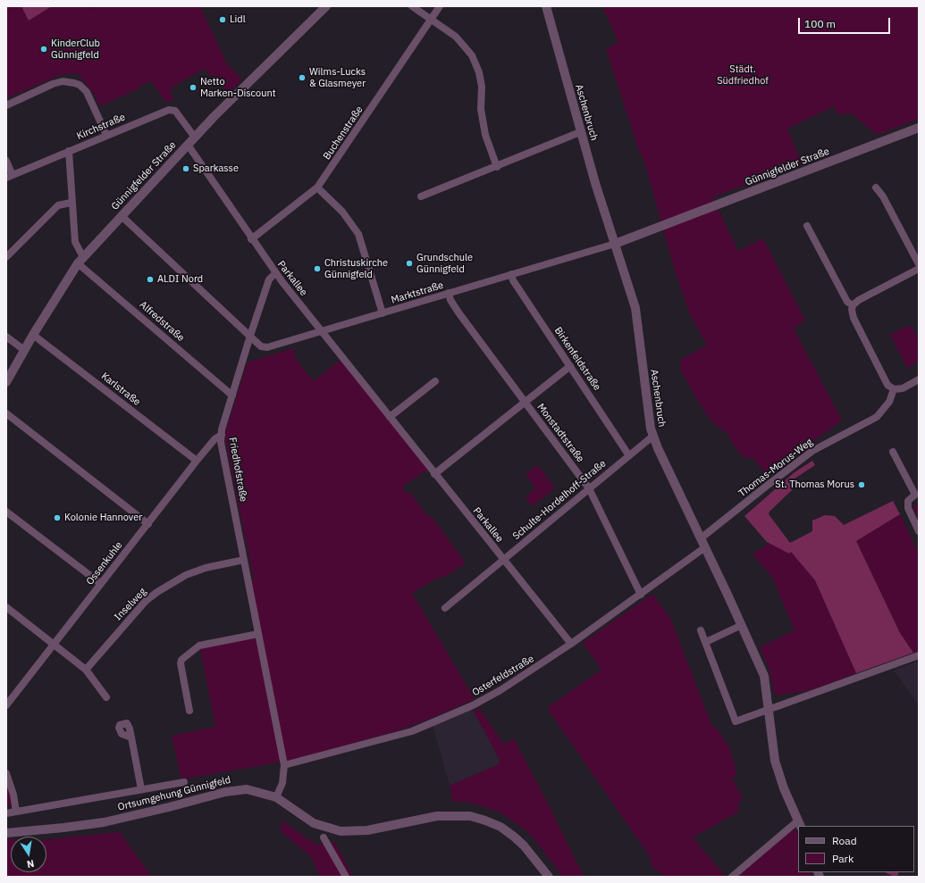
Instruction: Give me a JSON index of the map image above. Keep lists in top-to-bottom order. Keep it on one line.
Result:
{"streets":{"street":["Aschenbruch","Kirchstraße","Buchenstraße","Günnigfelder Straße","Parkallee","Marktstraße","Alfredstraße","Birkenfeldstraße","Karlstraße","Monstadtstraße","Thomas-Morus-Weg","Friedhofstraße","Schulte-Hordelhoff-Straße","Ossenkuhle","Inselweg","Osterfeldstraße","Ortsumgehung Günnigfeld"]},"crossings":[["Aschenbruch","Günnigfelder Straße"],["Aschenbruch","Marktstraße"],["Aschenbruch","Thomas-Morus-Weg"],["Aschenbruch","Schulte-Hordelhoff-Straße"],["Aschenbruch","Osterfeldstraße"],["Kirchstraße","Günnigfelder Straße"],["Buchenstraße","Parkallee"],["Günnigfelder Straße","Parkallee"],["Günnigfelder Straße","Marktstraße"],["Günnigfelder Straße","Alfredstraße"],["Günnigfelder Straße","Karlstraße"],["Parkallee","Marktstraße"],["Parkallee","Friedhofstraße"],["Parkallee","Schulte-Hordelhoff-Straße"],["Parkallee","Osterfeldstraße"],["Marktstraße","Birkenfeldstraße"],["Marktstraße","Monstadtstraße"],["Marktstraße","Friedhofstraße"],["Alfredstraße","Friedhofstraße"],["Birkenfeldstraße","Schulte-Hordelhoff-Straße"],["Karlstraße","Ossenkuhle"],["Monstadtstraße","Schulte-Hordelhoff-Straße"],["Monstadtstraße","Osterfeldstraße"],["Friedhofstraße","Ossenkuhle"],["Friedhofstraße","Inselweg"],["Friedhofstraße","Osterfeldstraße"],["Friedhofstraße","Ortsumgehung Günnigfeld"]],"parks":["Städt. Südfriedhof"],"places":["Lidl","KinderClub Günnigfeld","Wilms-Lucks & Glasmeyer","Netto Marken-Discount","Sparkasse","Grundschule Günnigfeld","Christuskirche Günnigfeld","ALDI Nord","St. Thomas Morus","Kolonie Hannover"],"legend":["Road","Park"],"scale_bar":"100 m","north":"bottom"}
